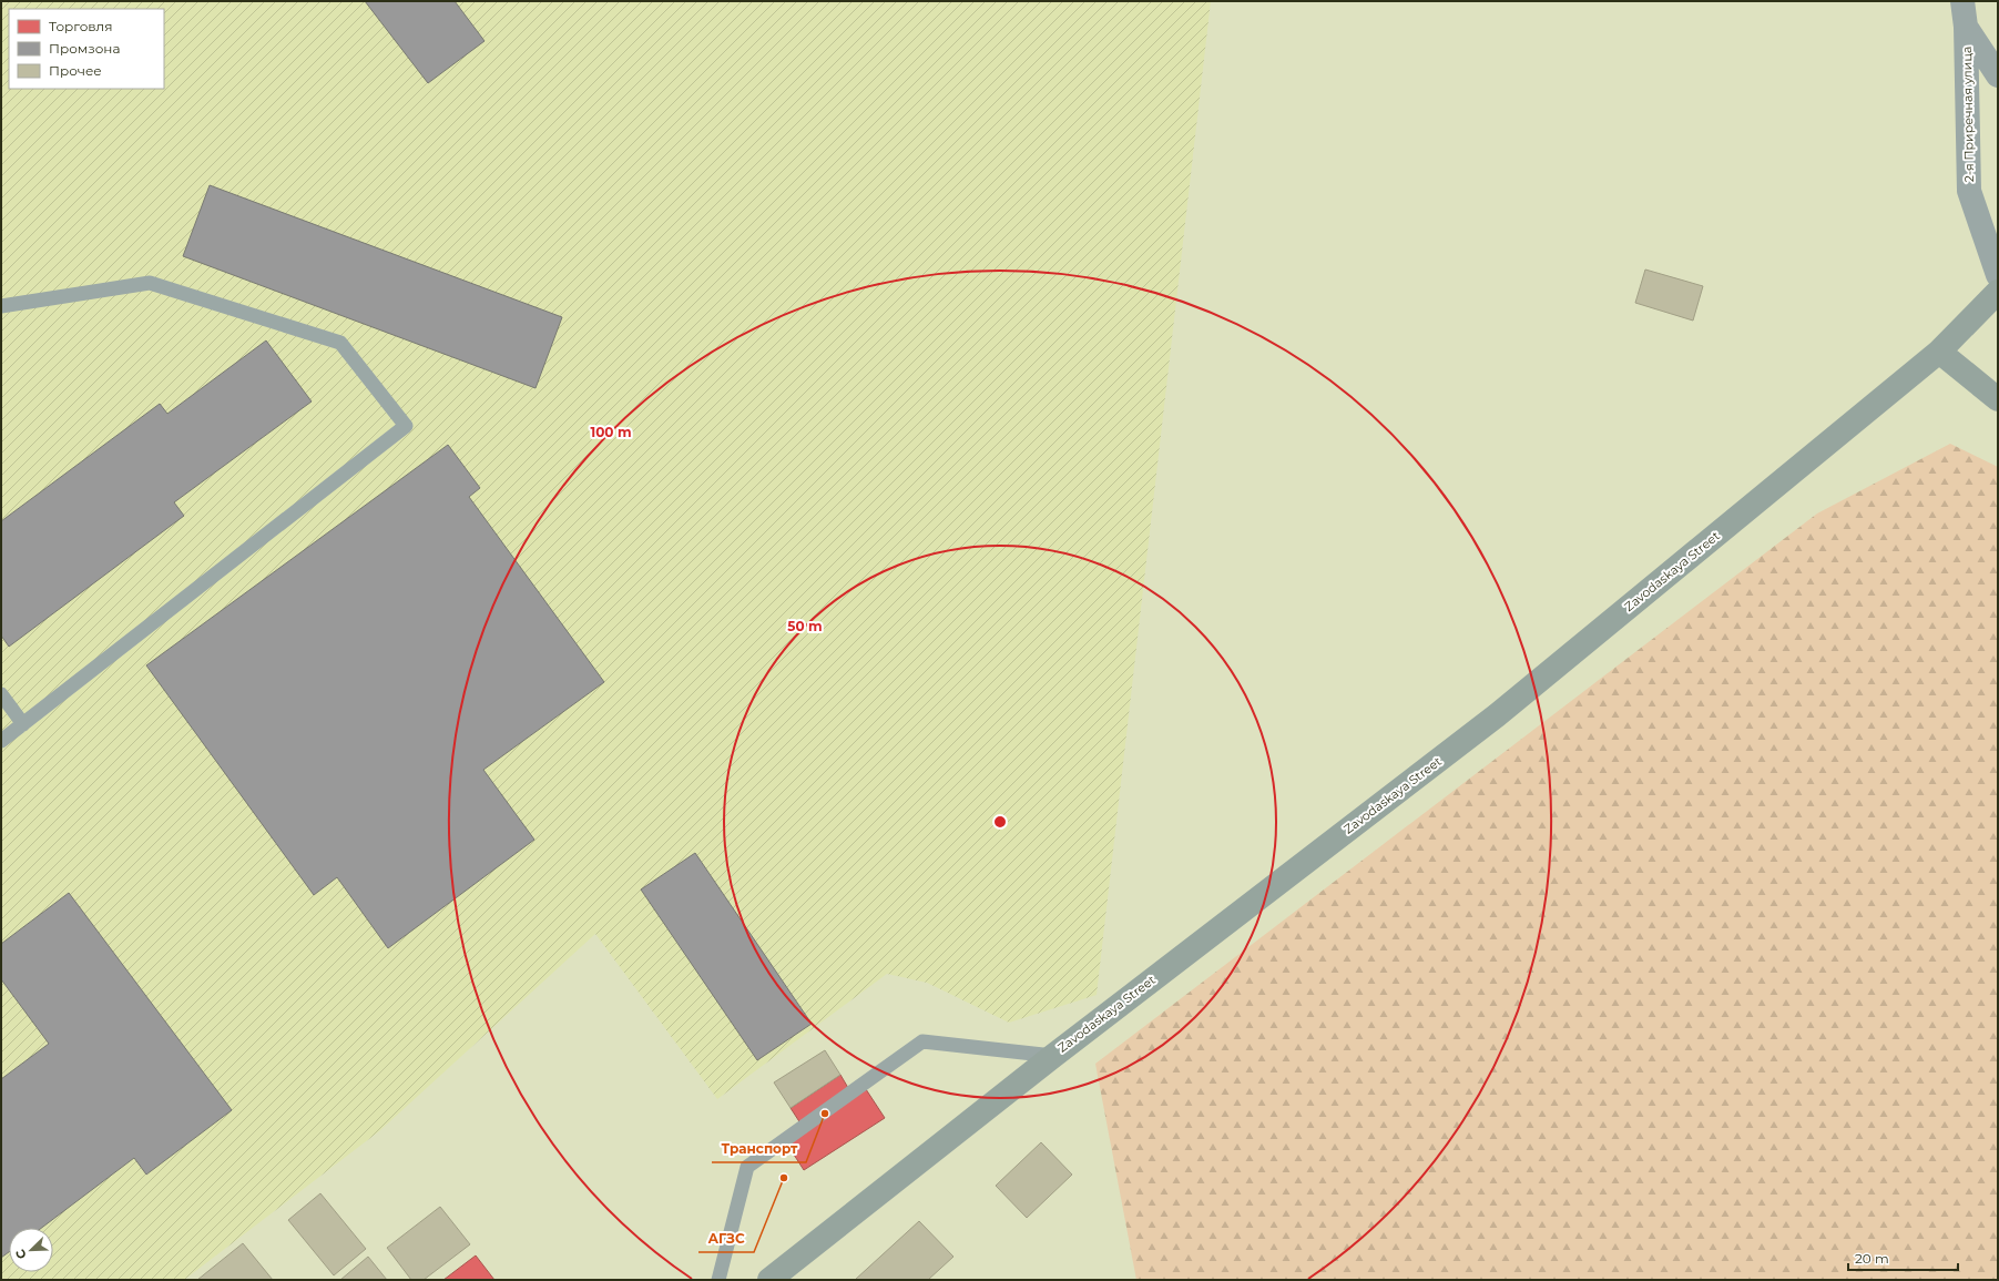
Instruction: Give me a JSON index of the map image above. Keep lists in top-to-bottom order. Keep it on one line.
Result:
{"streets":{"main road":["Zavodaskaya Street"],"street":["2-я Приречная улица"]},"places":["Транспорт","АГЗС"],"legend":["Торговля","Промзона","Прочее"],"scale_bar":"20 m","north":"bottom left","rings":["100 m","50 m"]}
